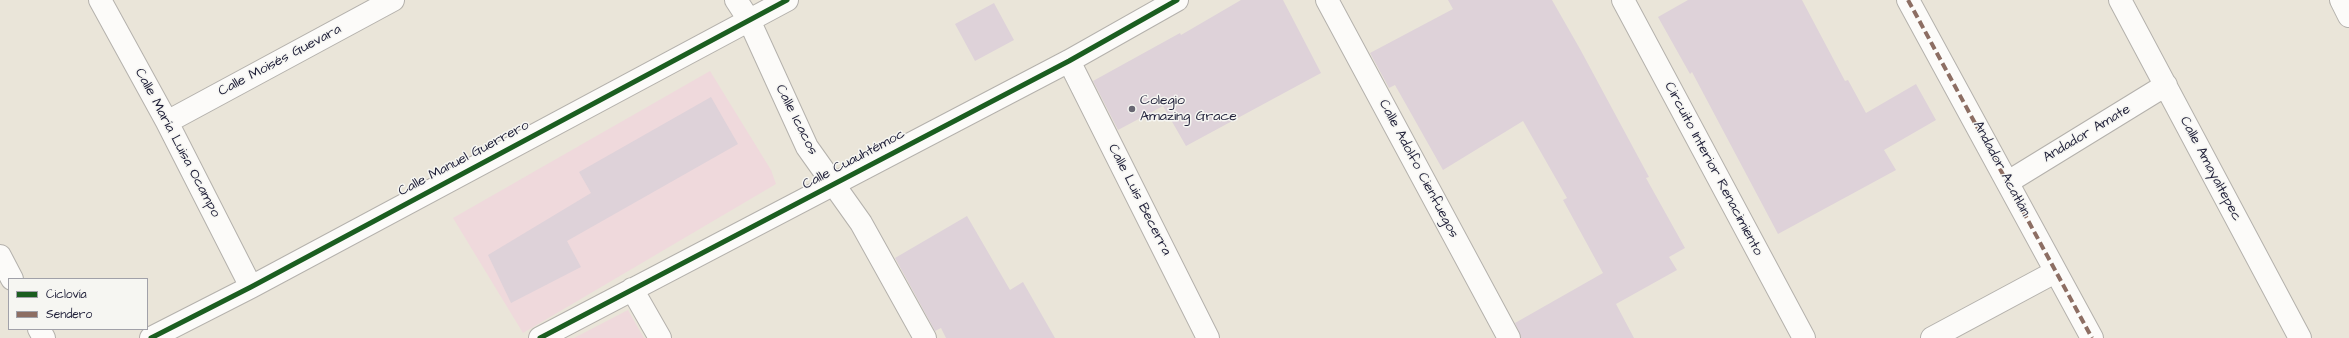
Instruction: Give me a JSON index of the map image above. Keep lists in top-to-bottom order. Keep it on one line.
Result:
{"streets":{"street":["Calle Moisés Guevara","Calle Icacos","Andador Amate","Calle María Luisa Ocampo","Calle Manuel Guerrero","Calle Cuauhtémoc","Calle Adolfo Cienfuegos","Circuito Interior Renacimiento","Andador Acatlán","Calle Amayaltepec","Calle Luis Becerra"]},"crossings":[["Calle Moisés Guevara","Calle María Luisa Ocampo"],["Calle Icacos","Calle Manuel Guerrero"],["Calle Icacos","Calle Cuauhtémoc"],["Andador Amate","Andador Acatlán"],["Andador Amate","Calle Amayaltepec"],["Calle María Luisa Ocampo","Calle Manuel Guerrero"],["Calle Cuauhtémoc","Calle Luis Becerra"]],"places":["Colegio Amazing Grace"],"legend":["Ciclovía","Sendero"]}
